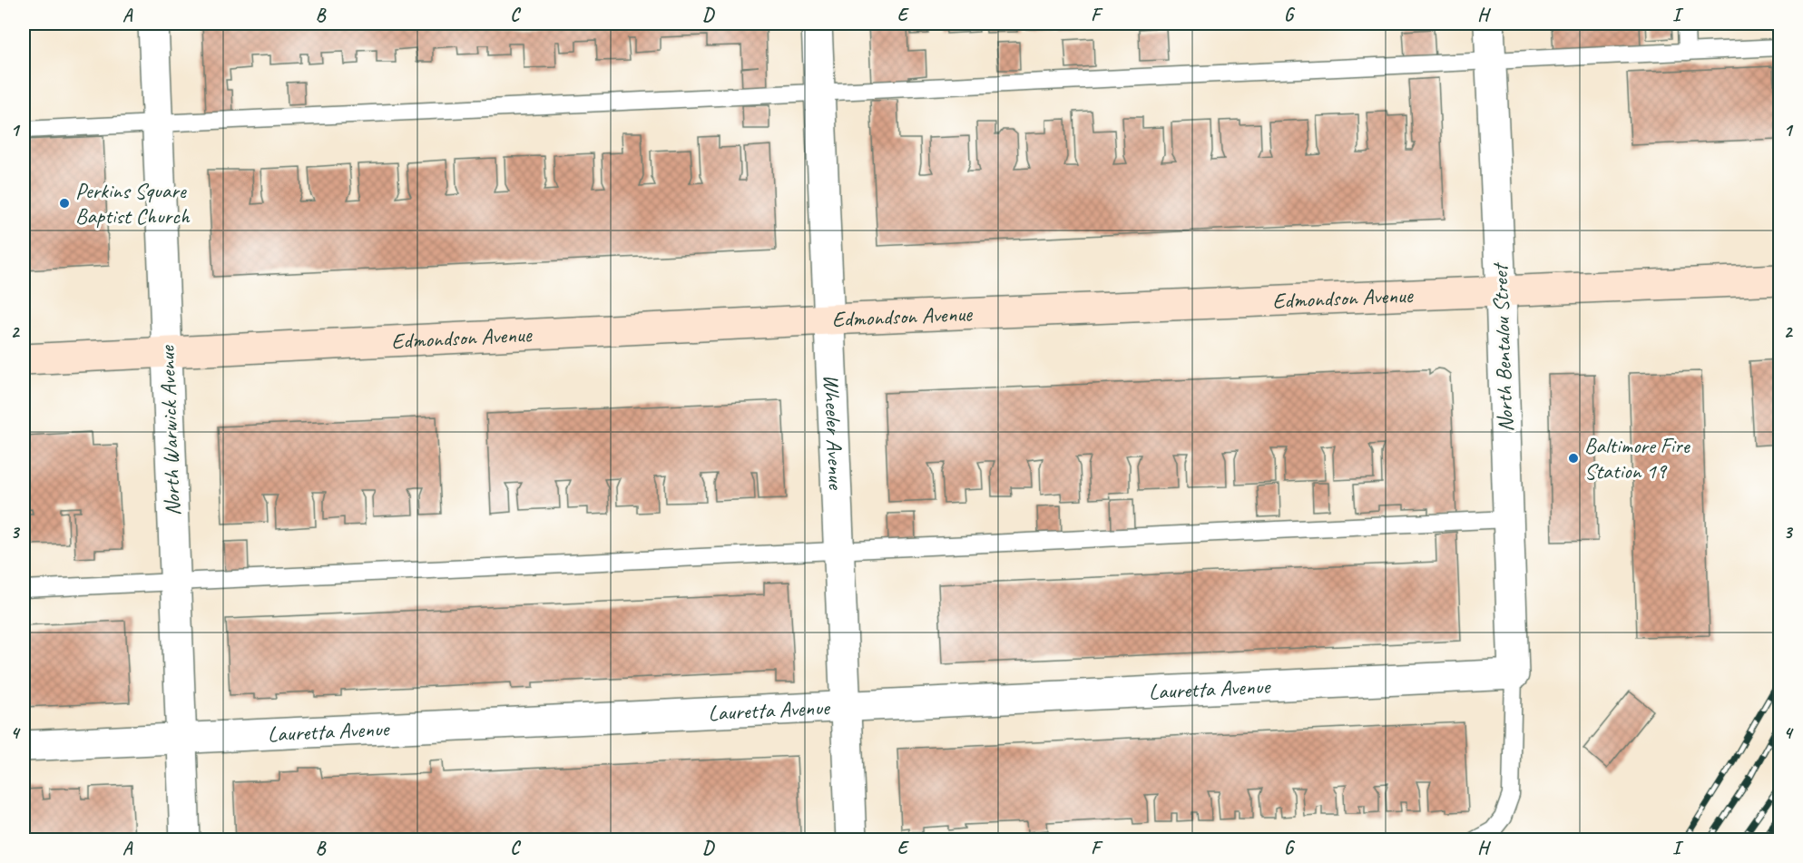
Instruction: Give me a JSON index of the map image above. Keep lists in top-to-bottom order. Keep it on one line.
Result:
{"streets":{"main road":["Edmondson Avenue"],"street":["North Bentalou Street","North Warwick Avenue","Wheeler Avenue","Lauretta Avenue"]},"crossings":[["Edmondson Avenue","North Bentalou Street"],["Edmondson Avenue","North Warwick Avenue"],["Edmondson Avenue","Wheeler Avenue"],["North Bentalou Street","Lauretta Avenue"],["North Warwick Avenue","Lauretta Avenue"],["Wheeler Avenue","Lauretta Avenue"]],"places":["Perkins Square Baptist Church","Baltimore Fire Station 19"],"grid":{"columns":["A","B","C","D","E","F","G","H","I"],"rows":["1","2","3","4"]}}
